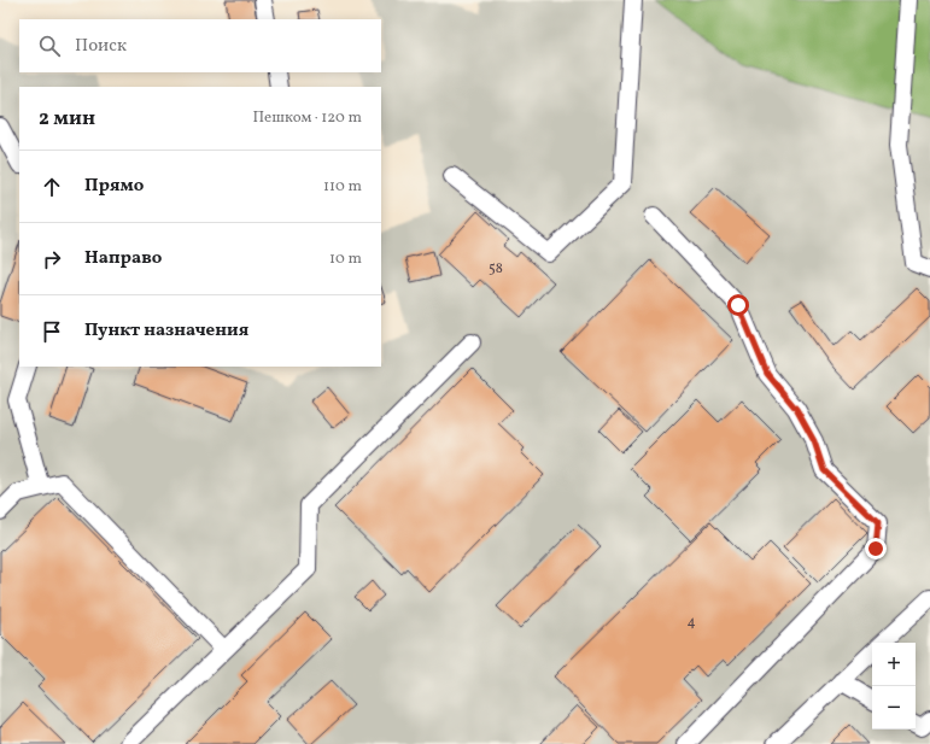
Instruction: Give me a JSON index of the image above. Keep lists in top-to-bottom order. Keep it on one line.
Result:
{"house_numbers":["58","4"],"page":{"search":"Поиск","heading":["2 мин","Пешком · 120 m"],"list":[["Прямо","110 m"],["Направо","10 m"],"Пункт назначения"],"map_buttons":["+","−"]}}
